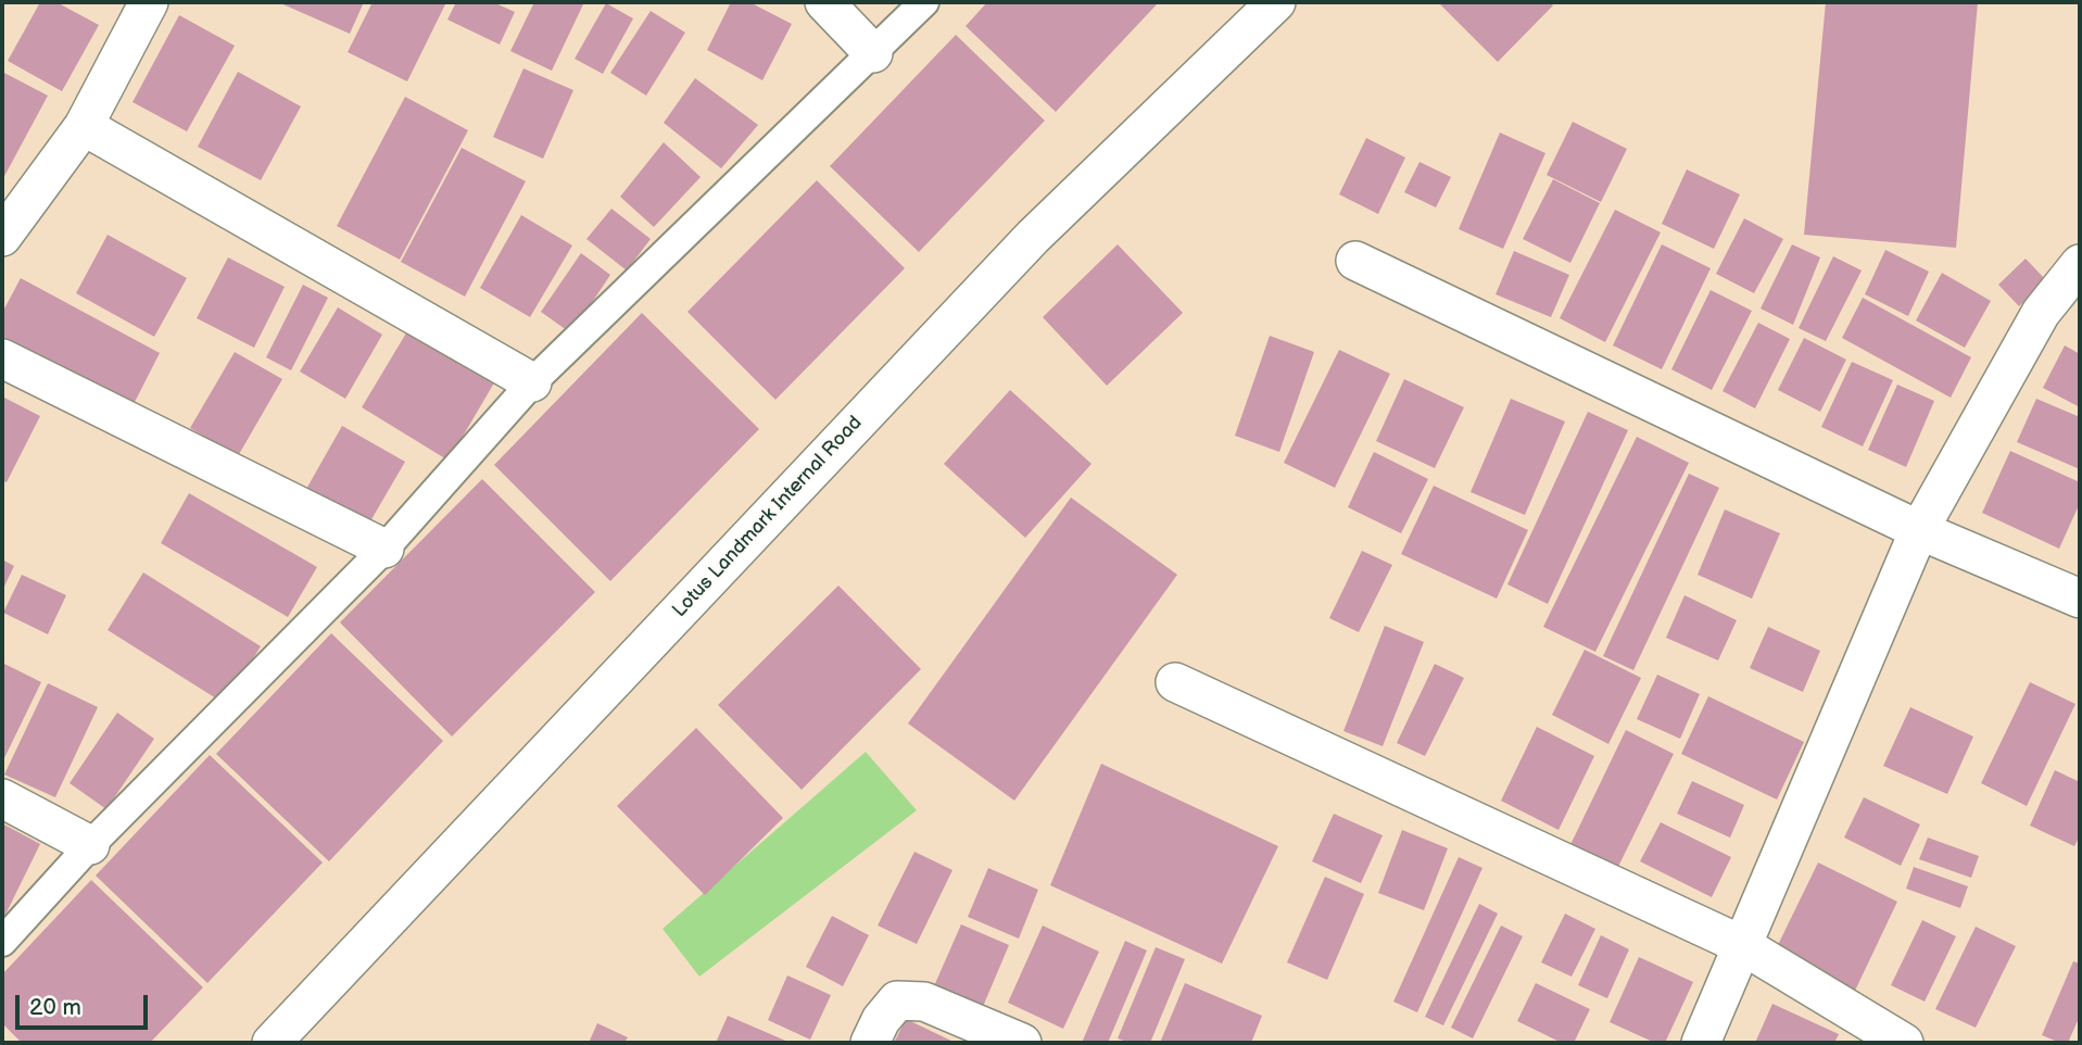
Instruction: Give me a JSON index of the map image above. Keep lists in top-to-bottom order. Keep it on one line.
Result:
{"streets":{"street":["Lotus Landmark Internal Road"]},"scale_bar":"20 m"}
